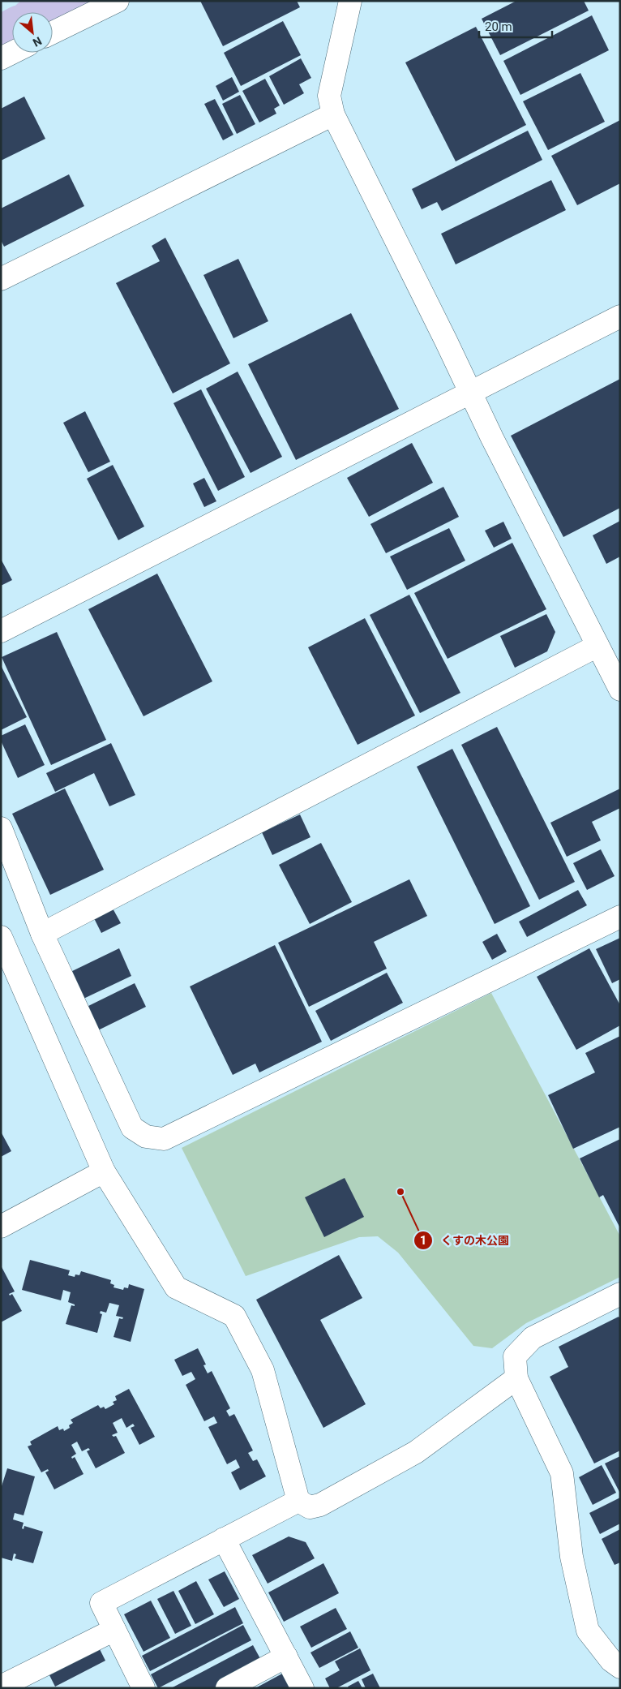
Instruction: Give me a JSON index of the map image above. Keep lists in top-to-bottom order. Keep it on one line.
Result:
{"places":["くすの木公園"],"scale_bar":"20 m","north":"bottom right"}
